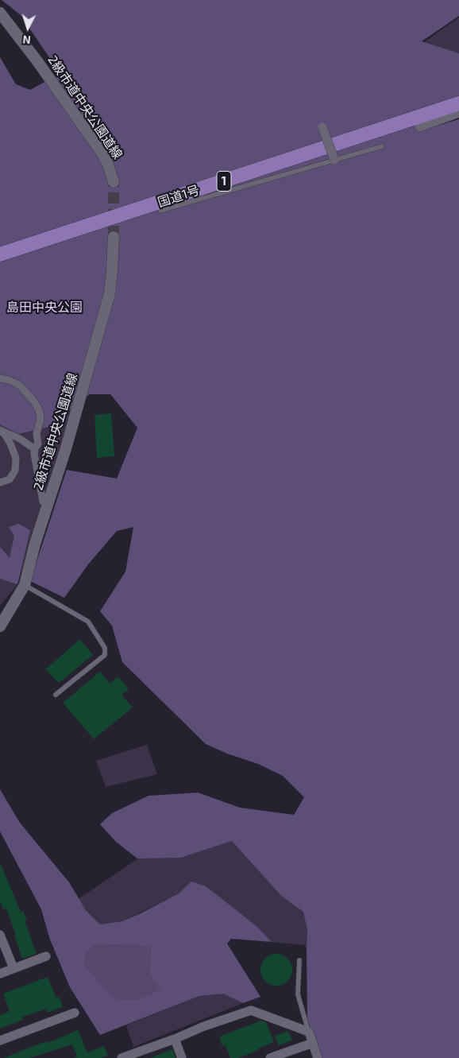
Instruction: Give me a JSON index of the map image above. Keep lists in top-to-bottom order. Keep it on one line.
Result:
{"streets":{"highway":["1","国道1号"],"street":["2級市道中央公園道線"]},"parks":["島田中央公園"],"north":"bottom"}
